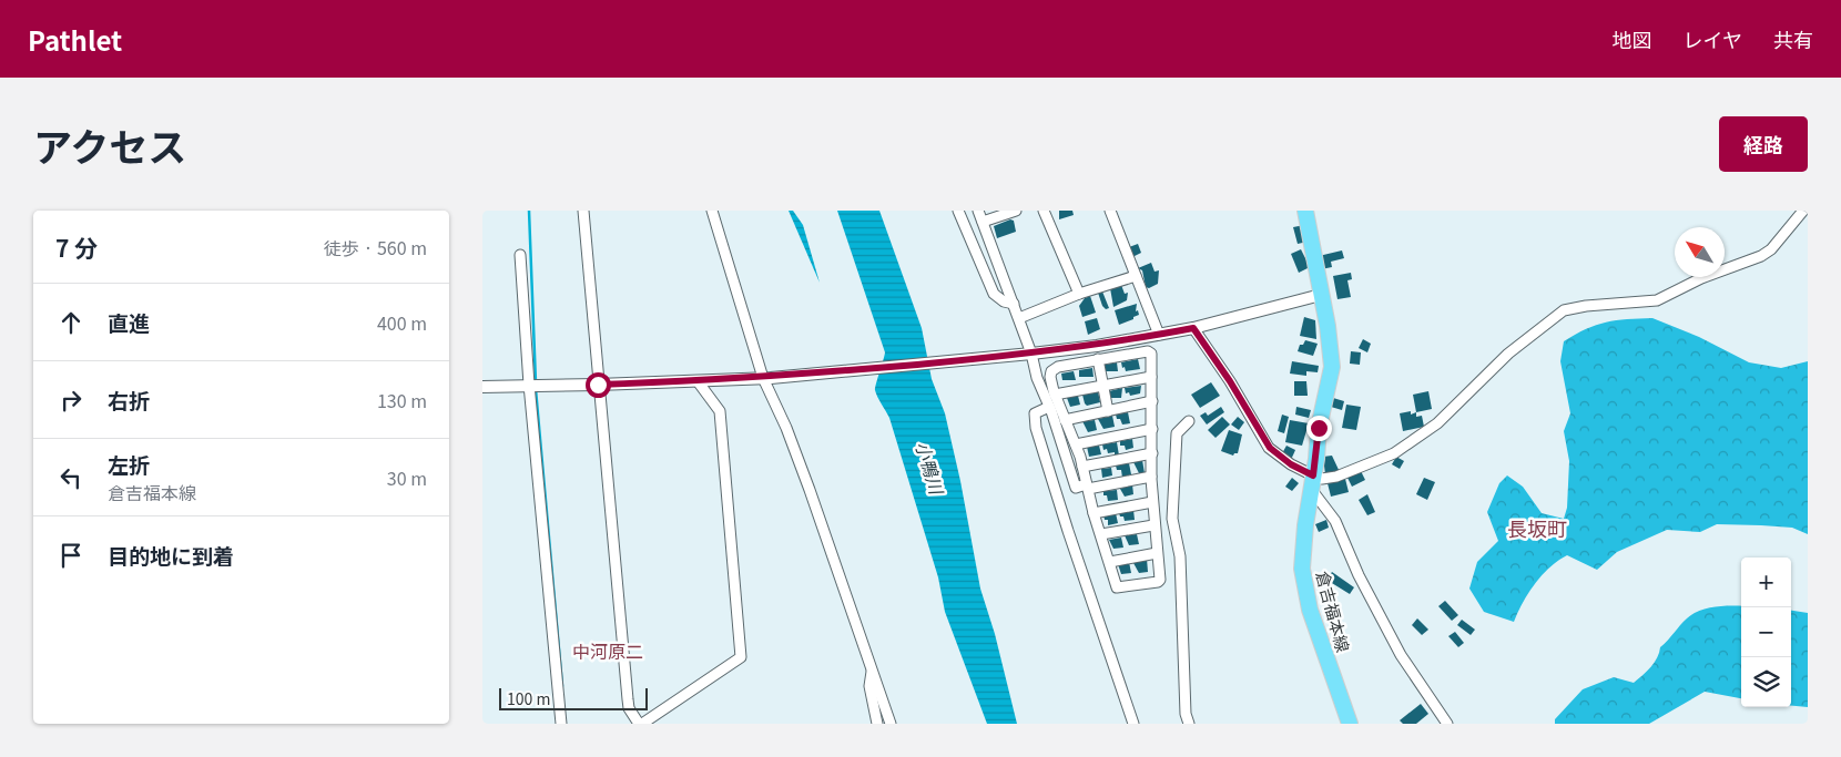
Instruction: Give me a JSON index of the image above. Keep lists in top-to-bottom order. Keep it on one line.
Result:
{"streets":{"main road":["倉吉福本線"]},"districts":["長坂町","中河原二"],"water":["小鴨川"],"scale_bar":"100 m","north":"top left","page":{"header":"Pathlet","nav":["地図","レイヤ","共有"],"title":"アクセス","buttons":"経路","heading":["7 分","徒歩 · 560 m"],"list":[["直進","400 m"],["右折","130 m"],["左折","倉吉福本線","30 m"],"目的地に到着"],"map_buttons":["+","−"],"scale":"100 m"}}
